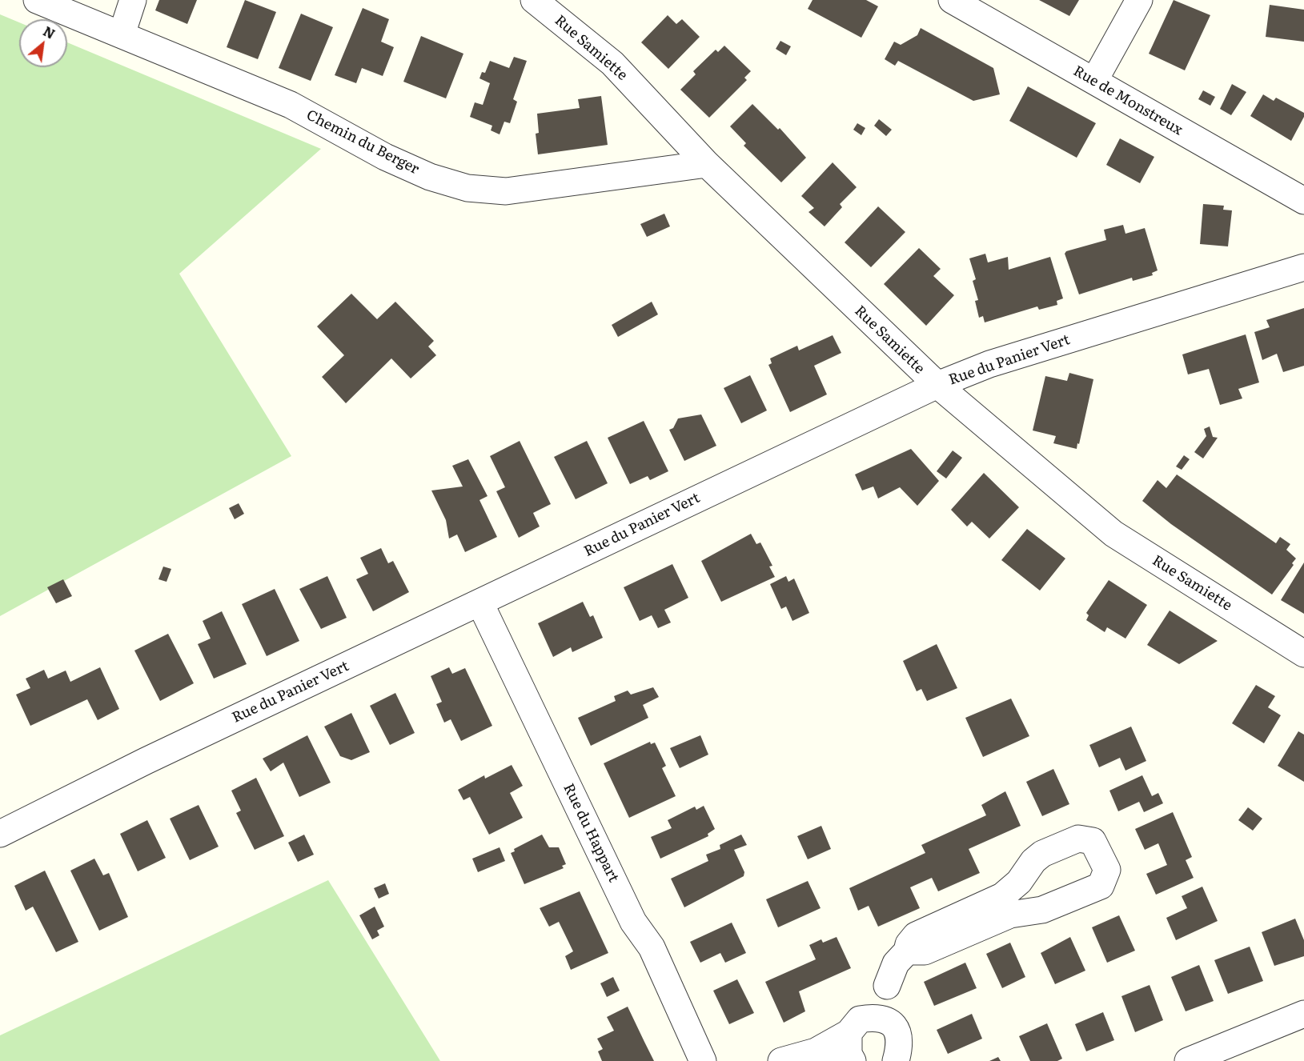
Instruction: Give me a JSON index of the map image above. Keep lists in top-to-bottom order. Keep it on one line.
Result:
{"streets":{"street":["Rue Samiette","Rue de Monstreux","Chemin du Berger","Rue du Panier Vert","Rue du Happart"]},"crossings":[["Rue Samiette","Chemin du Berger"],["Rue Samiette","Rue du Panier Vert"],["Rue du Panier Vert","Rue du Happart"]],"north":"top right"}
